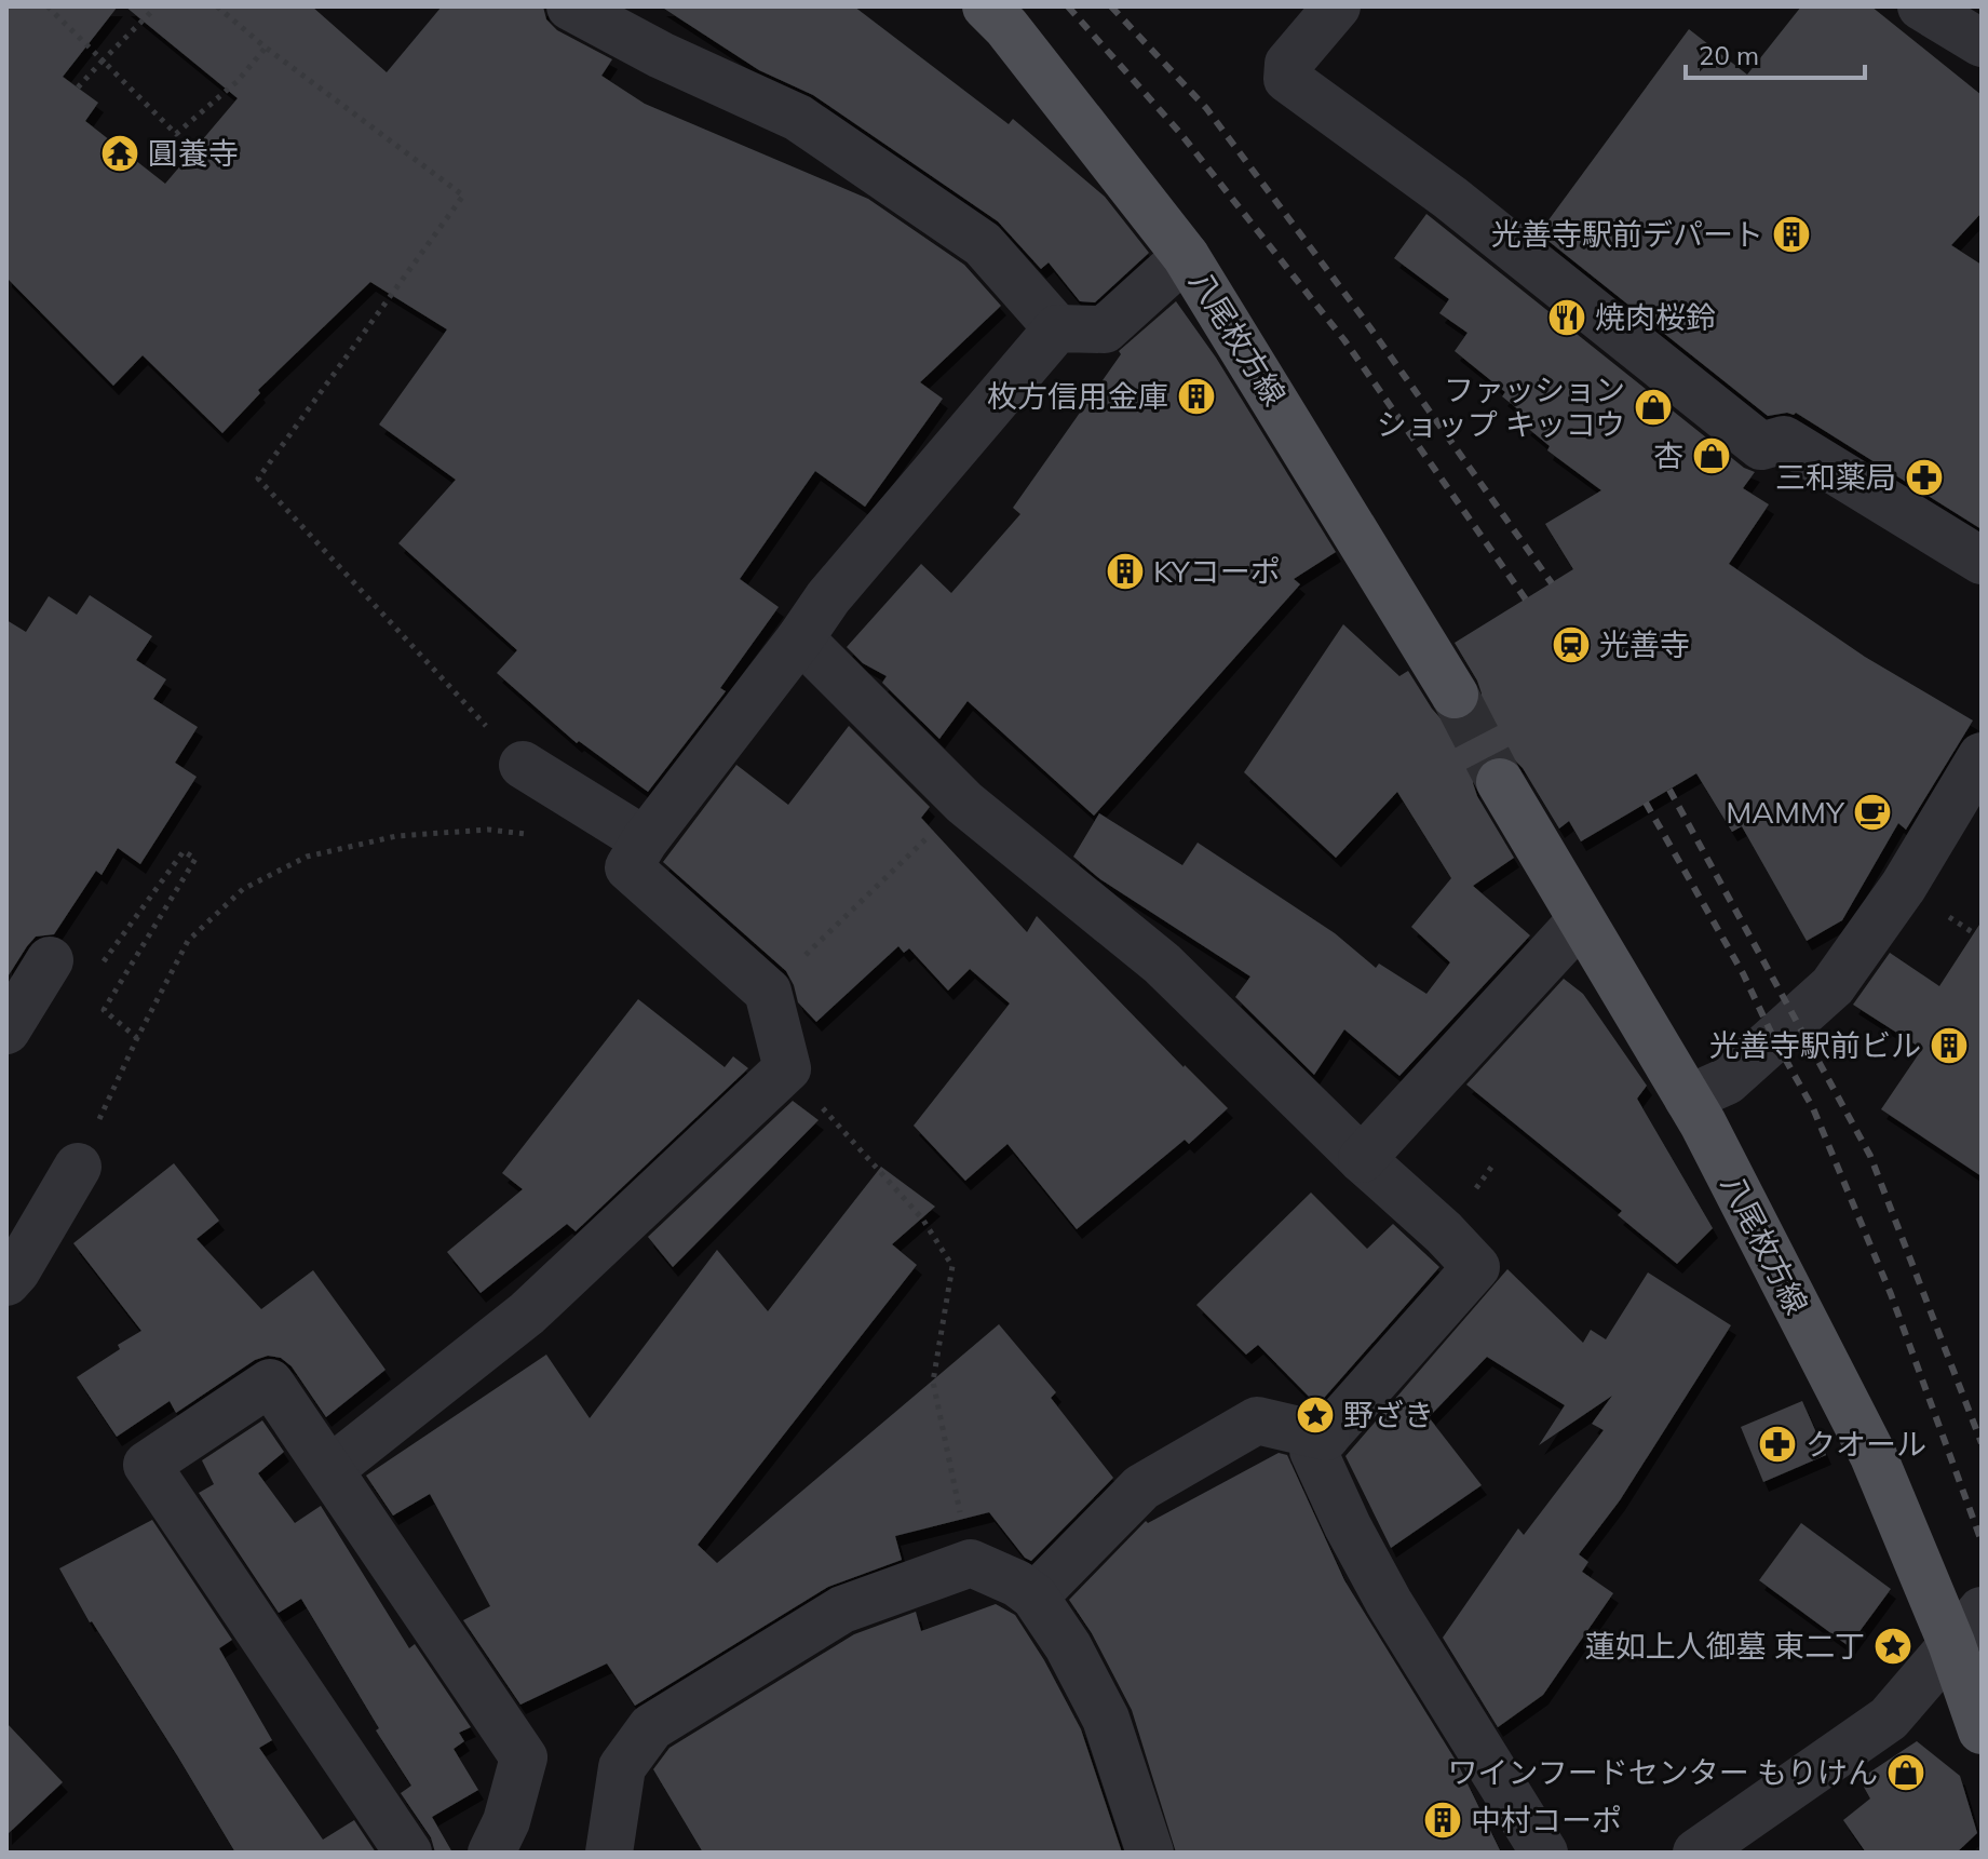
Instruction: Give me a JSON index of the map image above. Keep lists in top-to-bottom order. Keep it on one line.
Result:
{"streets":{"main road":["八尾枚方線"]},"places":{"temple":["圓養寺"],"building":["光善寺駅前デパート","枚方信用金庫","KYコーポ","光善寺駅前ビル","中村コーポ"],"restaurant":["焼肉桜鈴"],"shop":["ファッション ショップ キッコウ","杏","ワインフードセンター もりけん"],"pharmacy":["三和薬局","クオール"],"station":["光善寺"],"cafe":["MAMMY"],"place":["野ざき","蓮如上人御墓 東二丁"]},"scale_bar":"20 m"}
